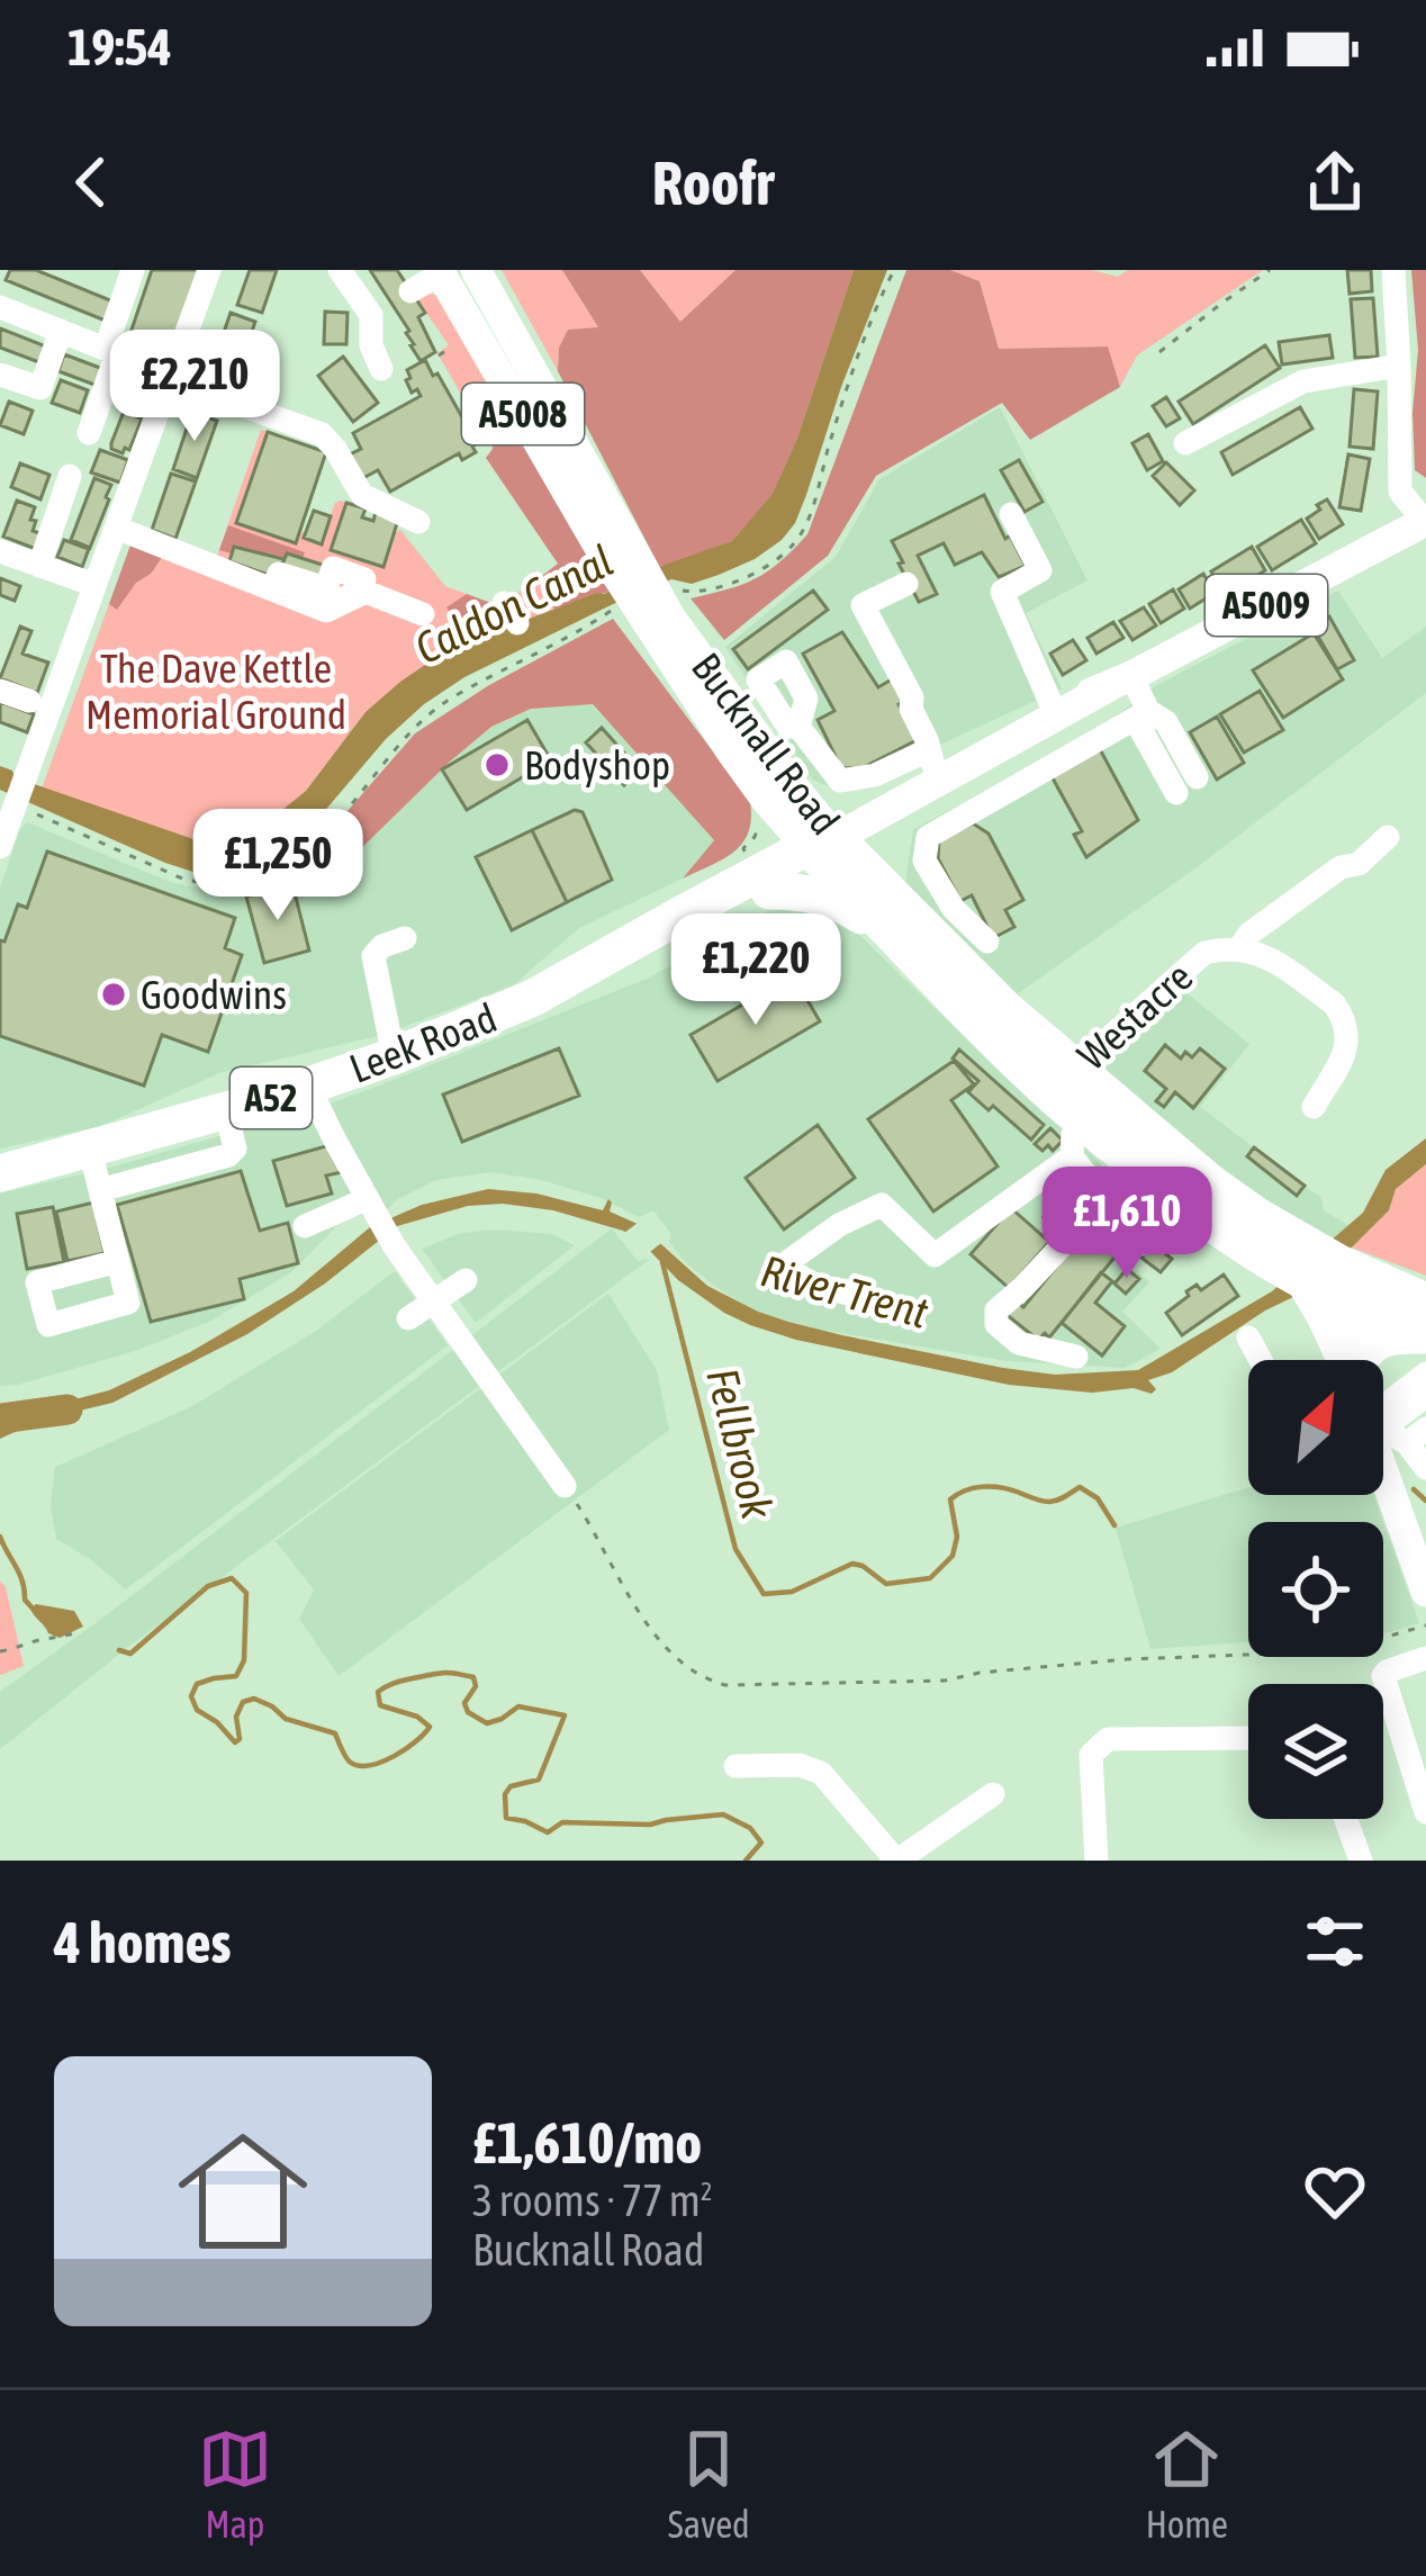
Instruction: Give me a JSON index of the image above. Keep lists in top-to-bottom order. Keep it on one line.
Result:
{"streets":{"highway":["Bucknall Road","Leek Road","A52"],"main road":["A5008","A5009"],"street":["Westacre"]},"crossings":[["A5008","Bucknall Road"],["A5009","Bucknall Road"],["A5009","Leek Road"],["Bucknall Road","Westacre"],["Bucknall Road","Leek Road"]],"water":["Caldon Canal","River Trent","Fellbrook"],"parks":["The Dave Kettle Memorial Ground"],"places":["Bodyshop","Goodwins"],"north":"top right","page":{"status":"19:54","header":"Roofr","price":["£2,210","£1,250","£1,220","£1,610"],"heading":"4 homes","list":[{"name":"£1,610/mo","note":"3 rooms · 77 m² · Bucknall Road"}],"tabs":["Map","Saved","Home"]}}
